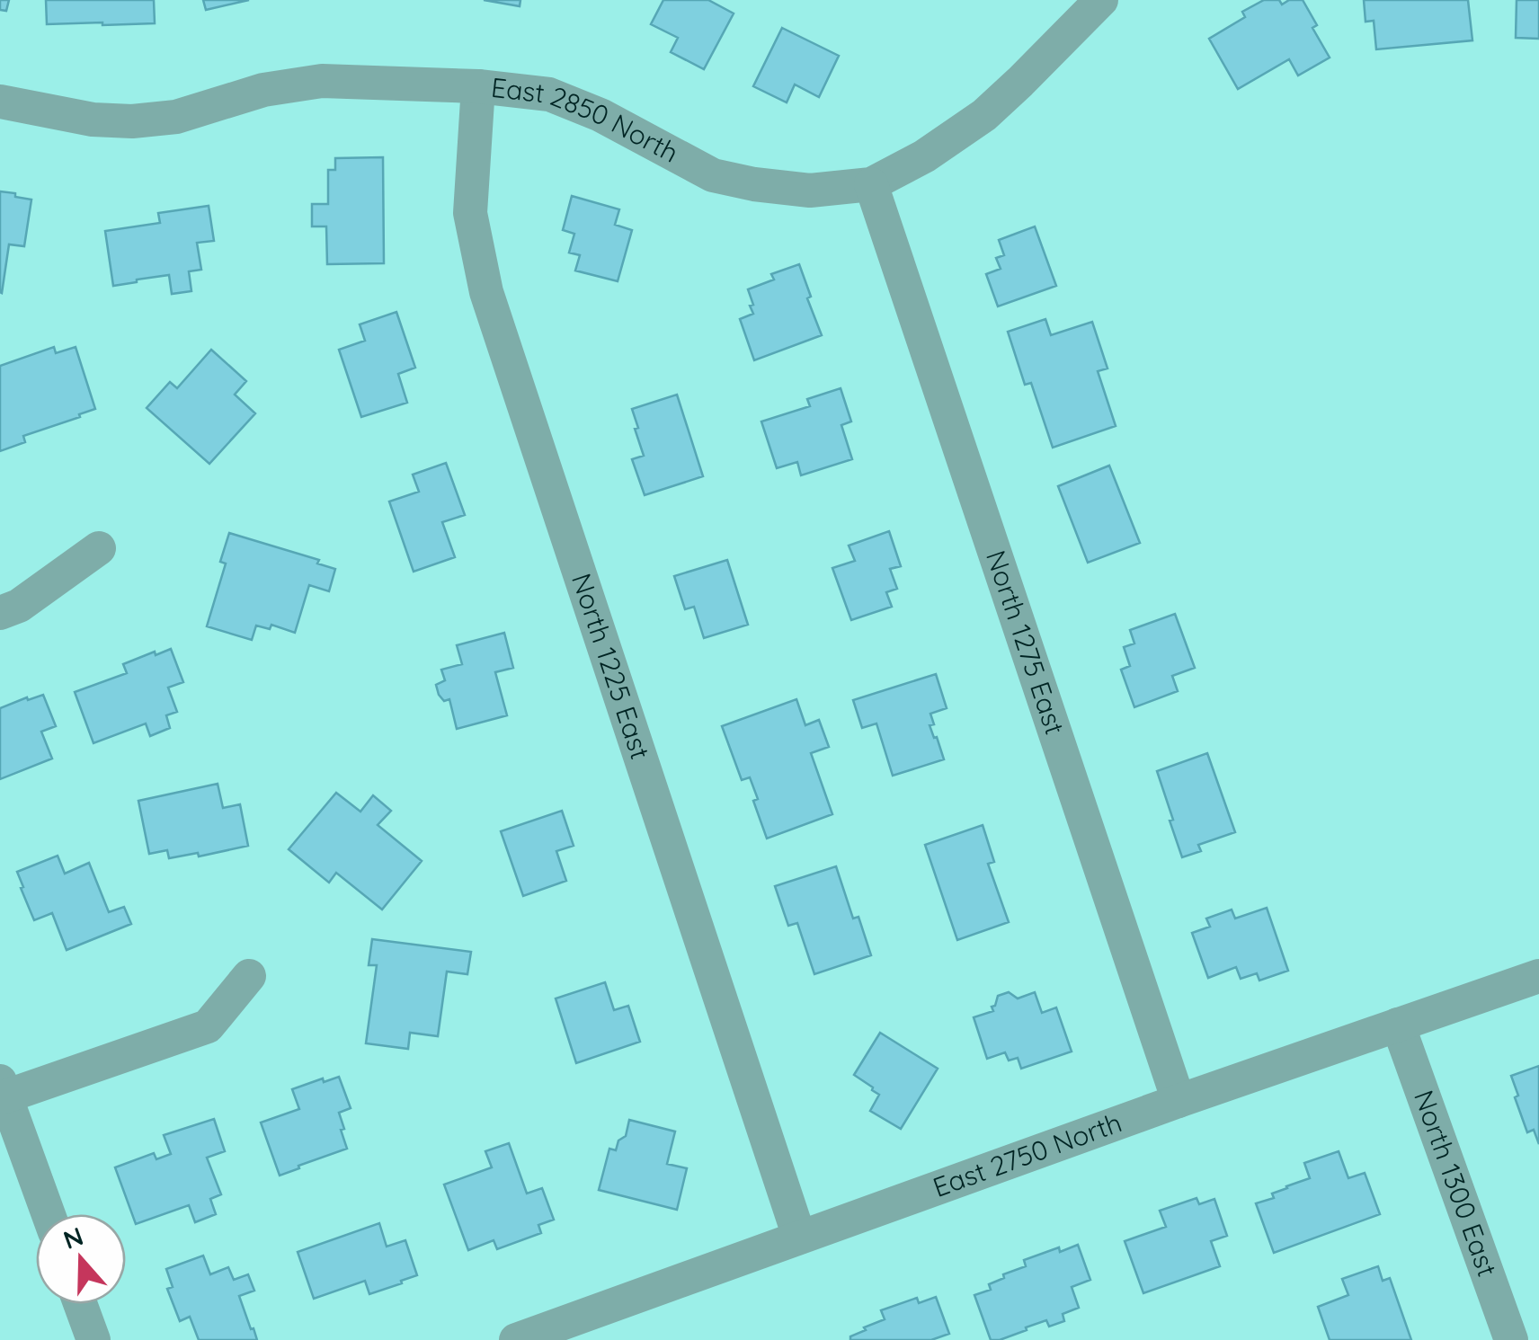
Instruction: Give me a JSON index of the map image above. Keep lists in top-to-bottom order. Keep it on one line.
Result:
{"streets":{"street":["East 2850 North","North 1275 East","North 1225 East","East 2750 North","North 1300 East"]},"crossings":[["East 2850 North","North 1275 East"],["East 2850 North","North 1225 East"],["North 1275 East","East 2750 North"],["North 1225 East","East 2750 North"],["East 2750 North","North 1300 East"]],"north":"top"}
